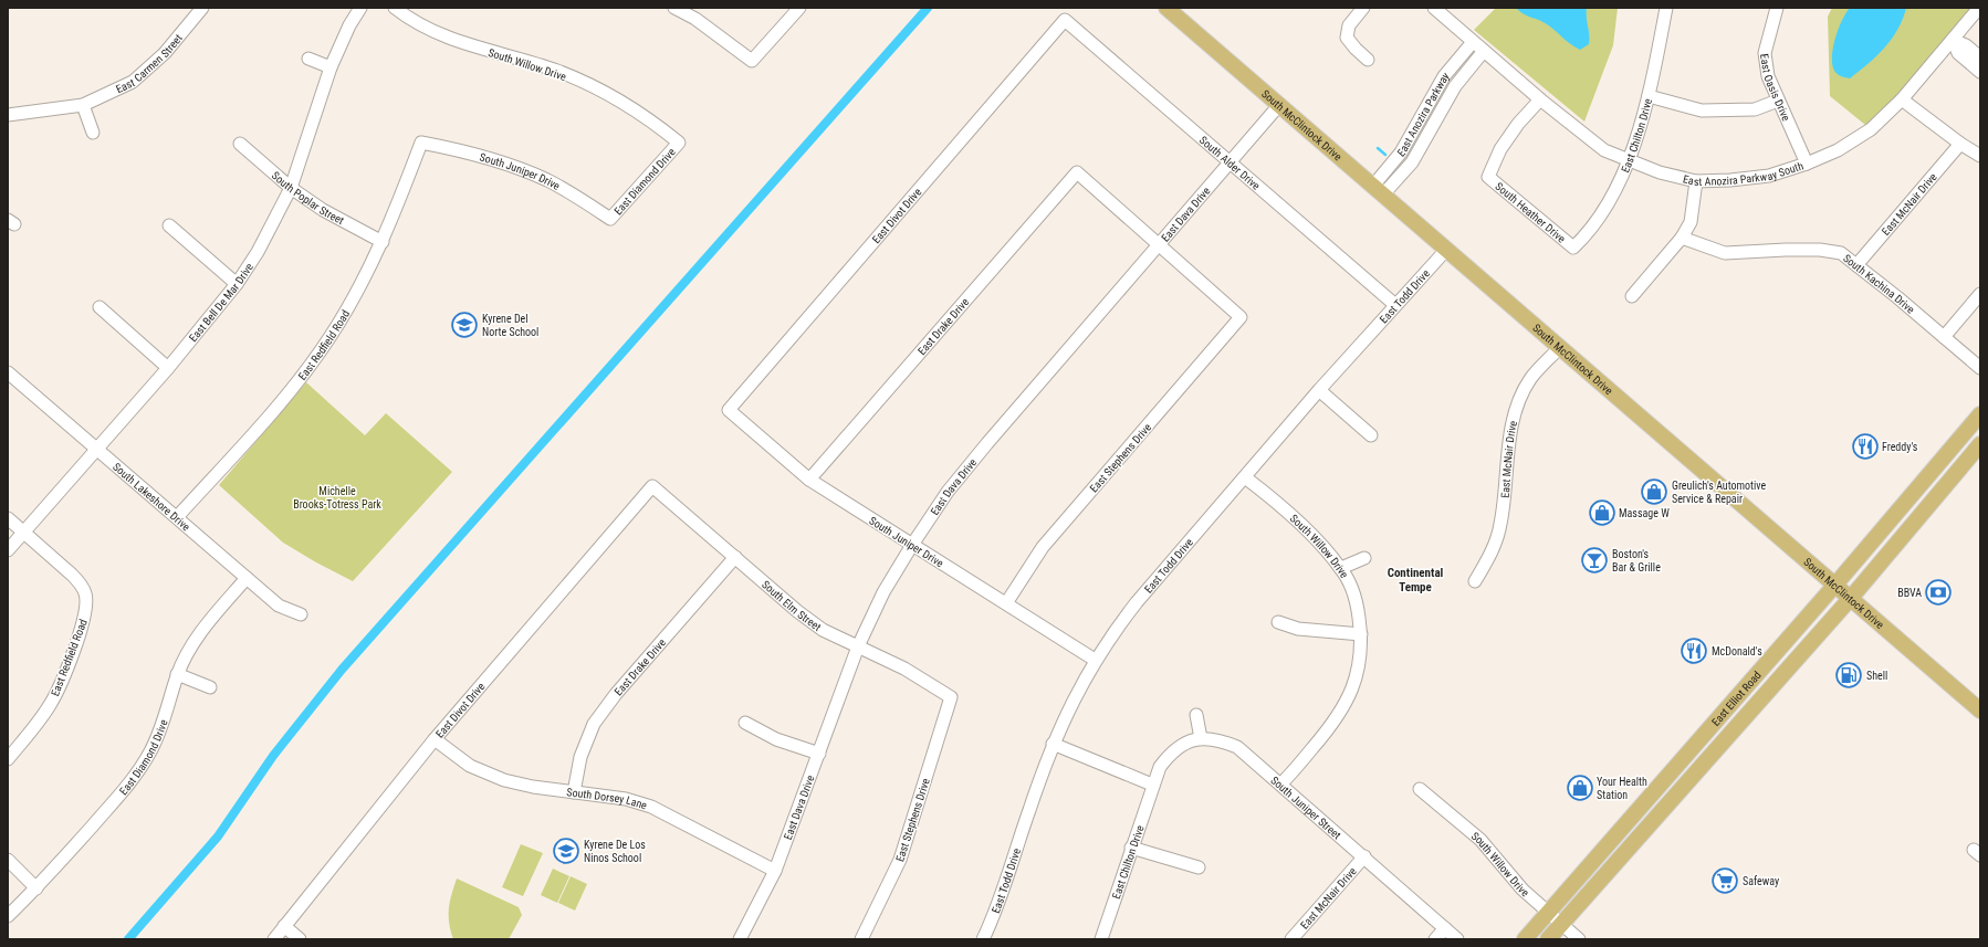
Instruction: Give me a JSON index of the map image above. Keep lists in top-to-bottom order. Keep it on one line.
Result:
{"streets":{"main road":["South McClintock Drive","East Elliot Road"],"street":["East Carmen Street","South Willow Drive","East Oasis Drive","East Anozira Parkway","East Chilton Drive","South Alder Drive","East Anozira Parkway South","South Juniper Drive","East Diamond Drive","South Poplar Street","East McNair Drive","South Heather Drive","East Dava Drive","East Divot Drive","South Kachina Drive","East Todd Drive","East Bell De Mar Drive","East Drake Drive","East Redfield Road","East Stephens Drive","South Lakeshore Drive","South Elm Street","South Dorsey Lane","South Juniper Street"]},"crossings":[["South Willow Drive","East Diamond Drive"],["South Willow Drive","East Todd Drive"],["South Willow Drive","East Elliot Road"],["East Oasis Drive","East Anozira Parkway South"],["East Anozira Parkway","South McClintock Drive"],["East Anozira Parkway","East Anozira Parkway South"],["South McClintock Drive","East McNair Drive"],["South McClintock Drive","East Dava Drive"],["South McClintock Drive","East Todd Drive"],["South McClintock Drive","East Elliot Road"],["East Chilton Drive","East Anozira Parkway South"],["East Chilton Drive","South Heather Drive"],["East Chilton Drive","South Juniper Street"],["South Alder Drive","East Dava Drive"],["South Alder Drive","East Divot Drive"],["South Alder Drive","East Todd Drive"],["East Anozira Parkway South","South Heather Drive"],["South Juniper Drive","East Diamond Drive"],["South Juniper Drive","East Dava Drive"],["South Juniper Drive","East Divot Drive"],["South Juniper Drive","East Todd Drive"],["South Juniper Drive","East Drake Drive"],["South Juniper Drive","East Redfield Road"],["South Juniper Drive","East Stephens Drive"],["East Diamond Drive","South Lakeshore Drive"],["South Poplar Street","East Bell De Mar Drive"],["South Poplar Street","East Redfield Road"],["East McNair Drive","South Kachina Drive"],["East McNair Drive","South Juniper Street"],["East Dava Drive","East Drake Drive"],["East Dava Drive","East Stephens Drive"],["East Dava Drive","South Elm Street"],["East Dava Drive","South Dorsey Lane"],["East Divot Drive","South Elm Street"],["East Divot Drive","South Dorsey Lane"],["East Bell De Mar Drive","East Redfield Road"],["East Bell De Mar Drive","South Lakeshore Drive"],["East Drake Drive","East Stephens Drive"],["East Drake Drive","South Elm Street"],["East Drake Drive","South Dorsey Lane"],["East Redfield Road","South Lakeshore Drive"],["East Stephens Drive","South Elm Street"]],"districts":["Continental Tempe"],"parks":["Michelle Brooks-Totress Park"],"places":{"school or university":["Kyrene Del Norte School","Kyrene De Los Ninos School"],"restaurant":["Freddy's","McDonald's"],"shop":["Greulich's Automotive Service & Repair","Massage W","Your Health Station"],"bar":["Boston's Bar & Grille"],"bank":["BBVA"],"fuel station":["Shell"],"supermarket":["Safeway"]}}
